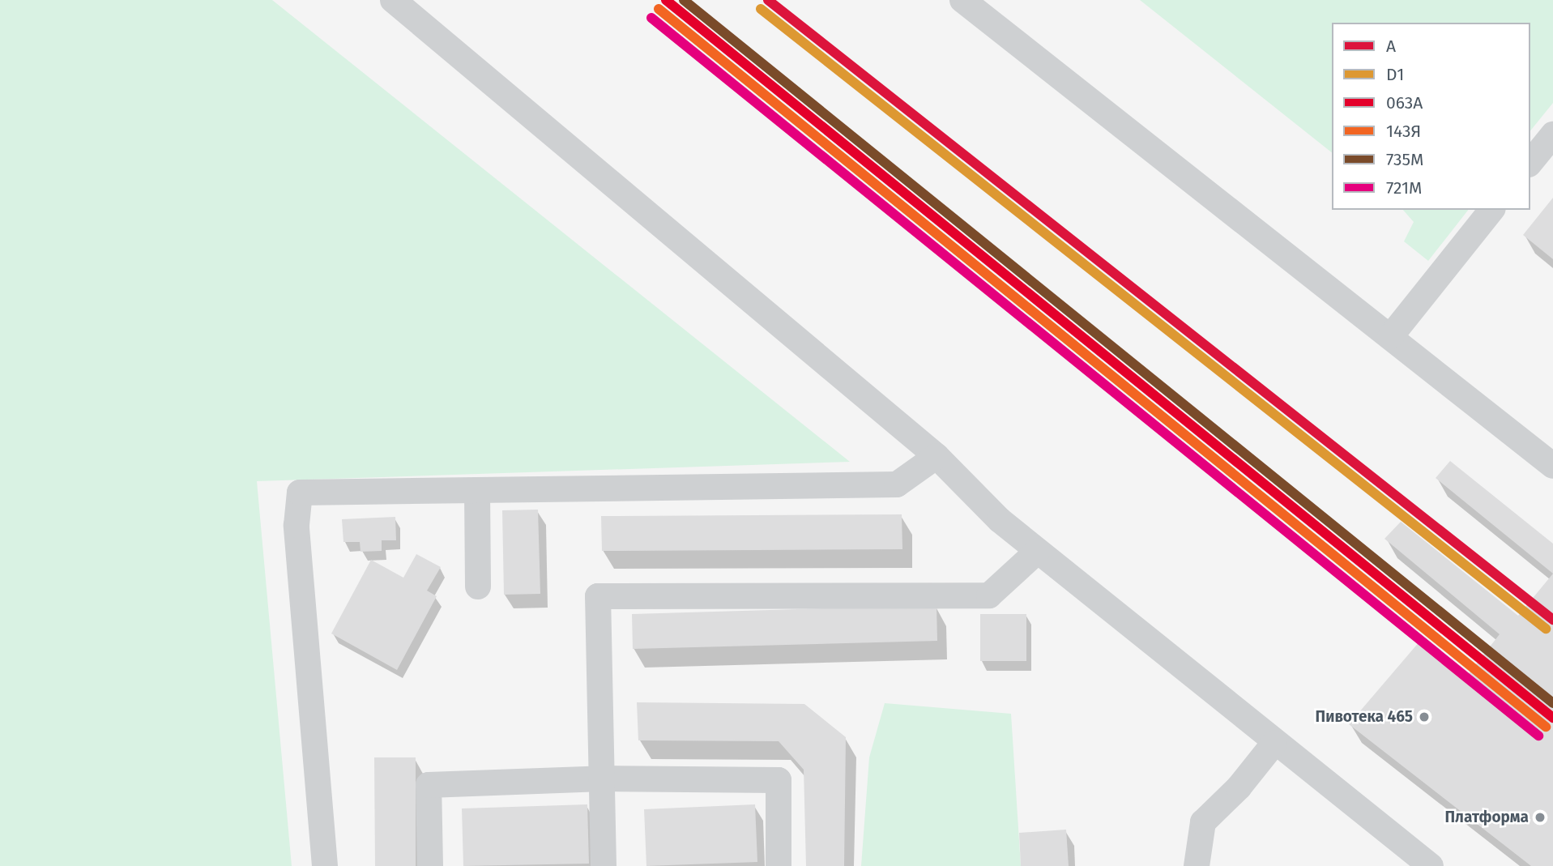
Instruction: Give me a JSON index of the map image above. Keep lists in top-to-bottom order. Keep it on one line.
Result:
{"places":["Пивотека 465","Платформа"],"lines":["transit line A","transit line 063А","transit line 735М","transit line D1","transit line 143Я","transit line 721М"],"legend":["A","D1","063А","143Я","735М","721М"]}
